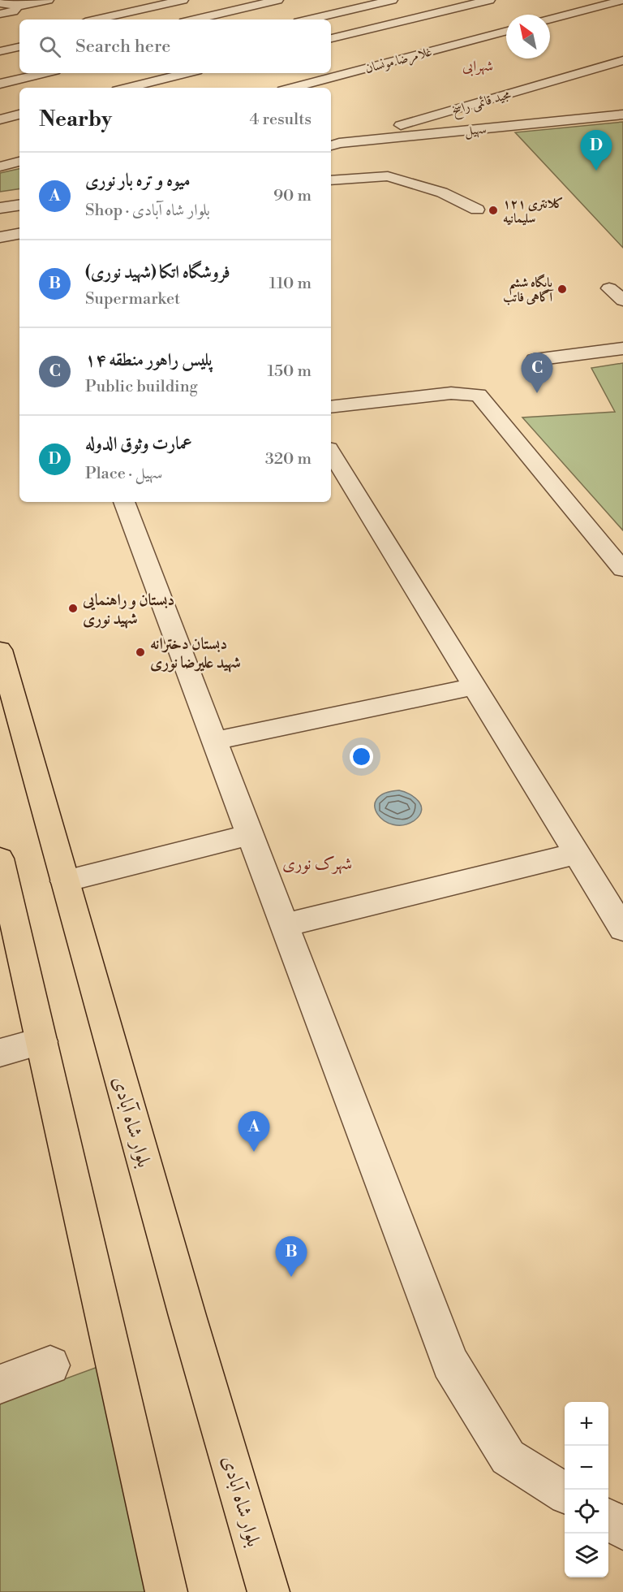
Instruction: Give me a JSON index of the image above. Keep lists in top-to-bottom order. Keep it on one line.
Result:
{"streets":{"main road":["بلوار شاه آبادی"],"street":["غلامرضا مونسان","مجید قائمی راسخ","سهیل"]},"crossings":[["مجید قائمی راسخ","سهیل"]],"districts":["شهرابی","شهرک نوری"],"places":["كلانتری ١٢١ سلیمانیه","پایگاه ششم آگاهی فاتب","دبستان و راهنمایی شهید نوری","دبستان دخترانه شهید علیرضا نوری"],"north":"top left","page":{"search":"Search here","heading":["Nearby","4 results"],"pins":["D","C","A","B"],"list":[{"mark":"A","name":"میوه و تره بار نوری","note":"Shop · بلوار شاه آبادی","value":"90 m"},{"mark":"B","name":"فروشگاه اتکا (شهید نوری)","note":"Supermarket","value":"110 m"},{"mark":"C","name":"پلیس راهور منطقه ۱۴","note":"Public building","value":"150 m"},{"mark":"D","name":"عمارت وثوق الدوله","note":"Place · سهیل","value":"320 m"}],"map_buttons":["+","−"]}}
